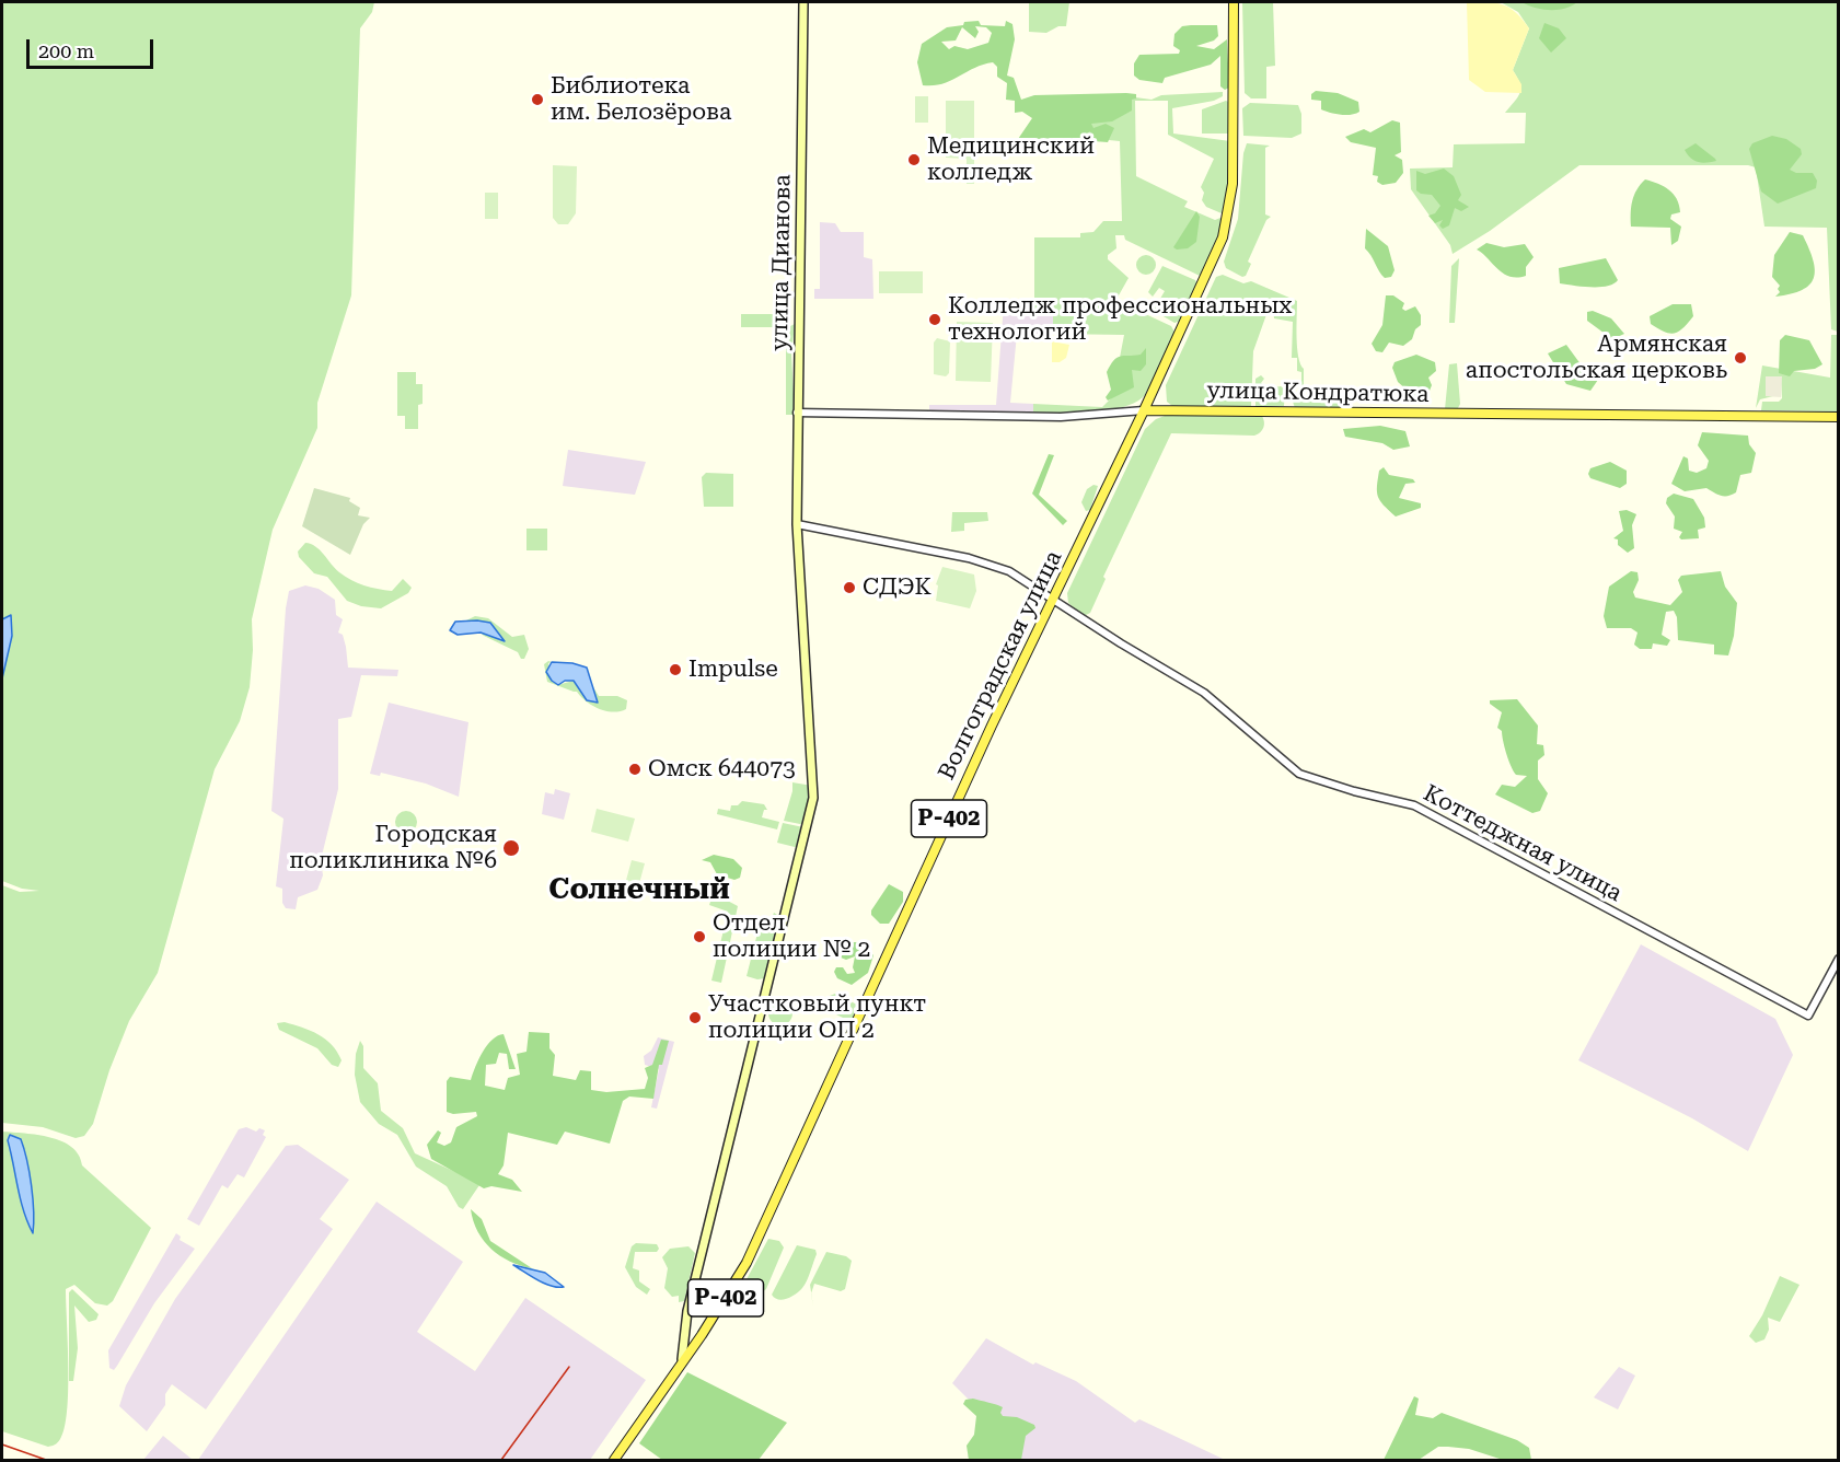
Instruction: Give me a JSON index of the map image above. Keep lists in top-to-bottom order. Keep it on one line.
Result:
{"streets":{"main road":["улица Дианова","улица Кондратюка","Волгоградская улица","Р-402"],"street":["Коттеджная улица"]},"crossings":[["улица Дианова","улица Кондратюка"],["улица Дианова","Волгоградская улица"],["улица Дианова","Р-402"],["улица Дианова","Коттеджная улица"],["улица Кондратюка","Волгоградская улица"],["Волгоградская улица","Р-402"],["Волгоградская улица","Коттеджная улица"]],"districts":["Солнечный"],"places":["Библиотека им. Белозёрова","Медицинский колледж","Колледж профессиональных технологий","Армянская апостольская церковь","СДЭК","Impulse","Омск 644073","Городская поликлиника №6","Отдел полиции № 2","Участковый пункт полиции ОП 2"],"scale_bar":"200 m"}
